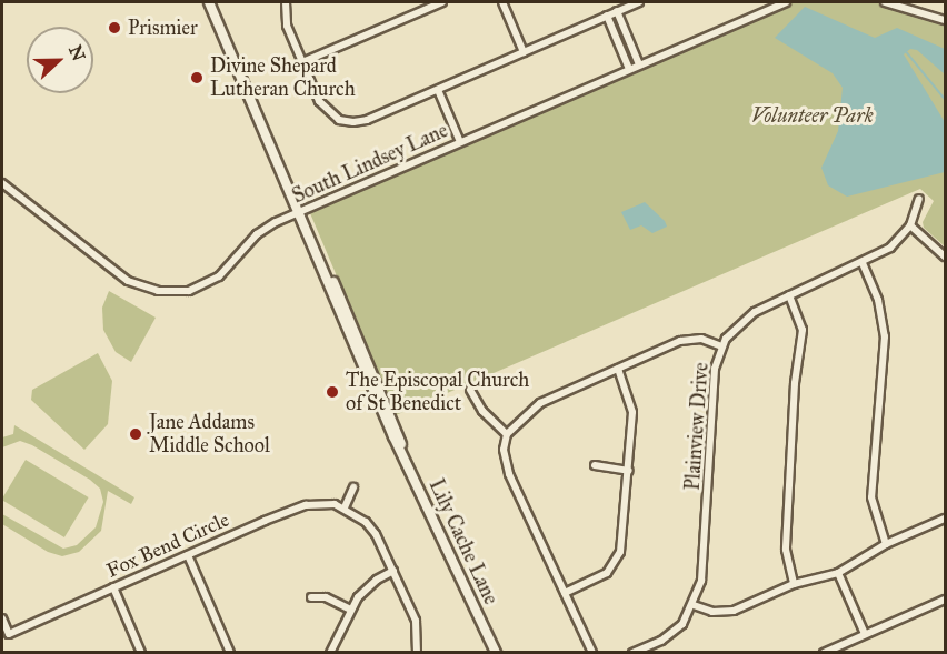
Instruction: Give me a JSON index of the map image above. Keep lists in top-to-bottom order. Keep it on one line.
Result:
{"streets":{"street":["South Lindsey Lane","Plainview Drive","Lily Cache Lane","Fox Bend Circle"]},"crossings":[["South Lindsey Lane","Lily Cache Lane"]],"parks":["Volunteer Park"],"places":["Prismier","Divine Shepard Lutheran Church","The Episcopal Church of St Benedict","Jane Addams Middle School"],"north":"right"}
